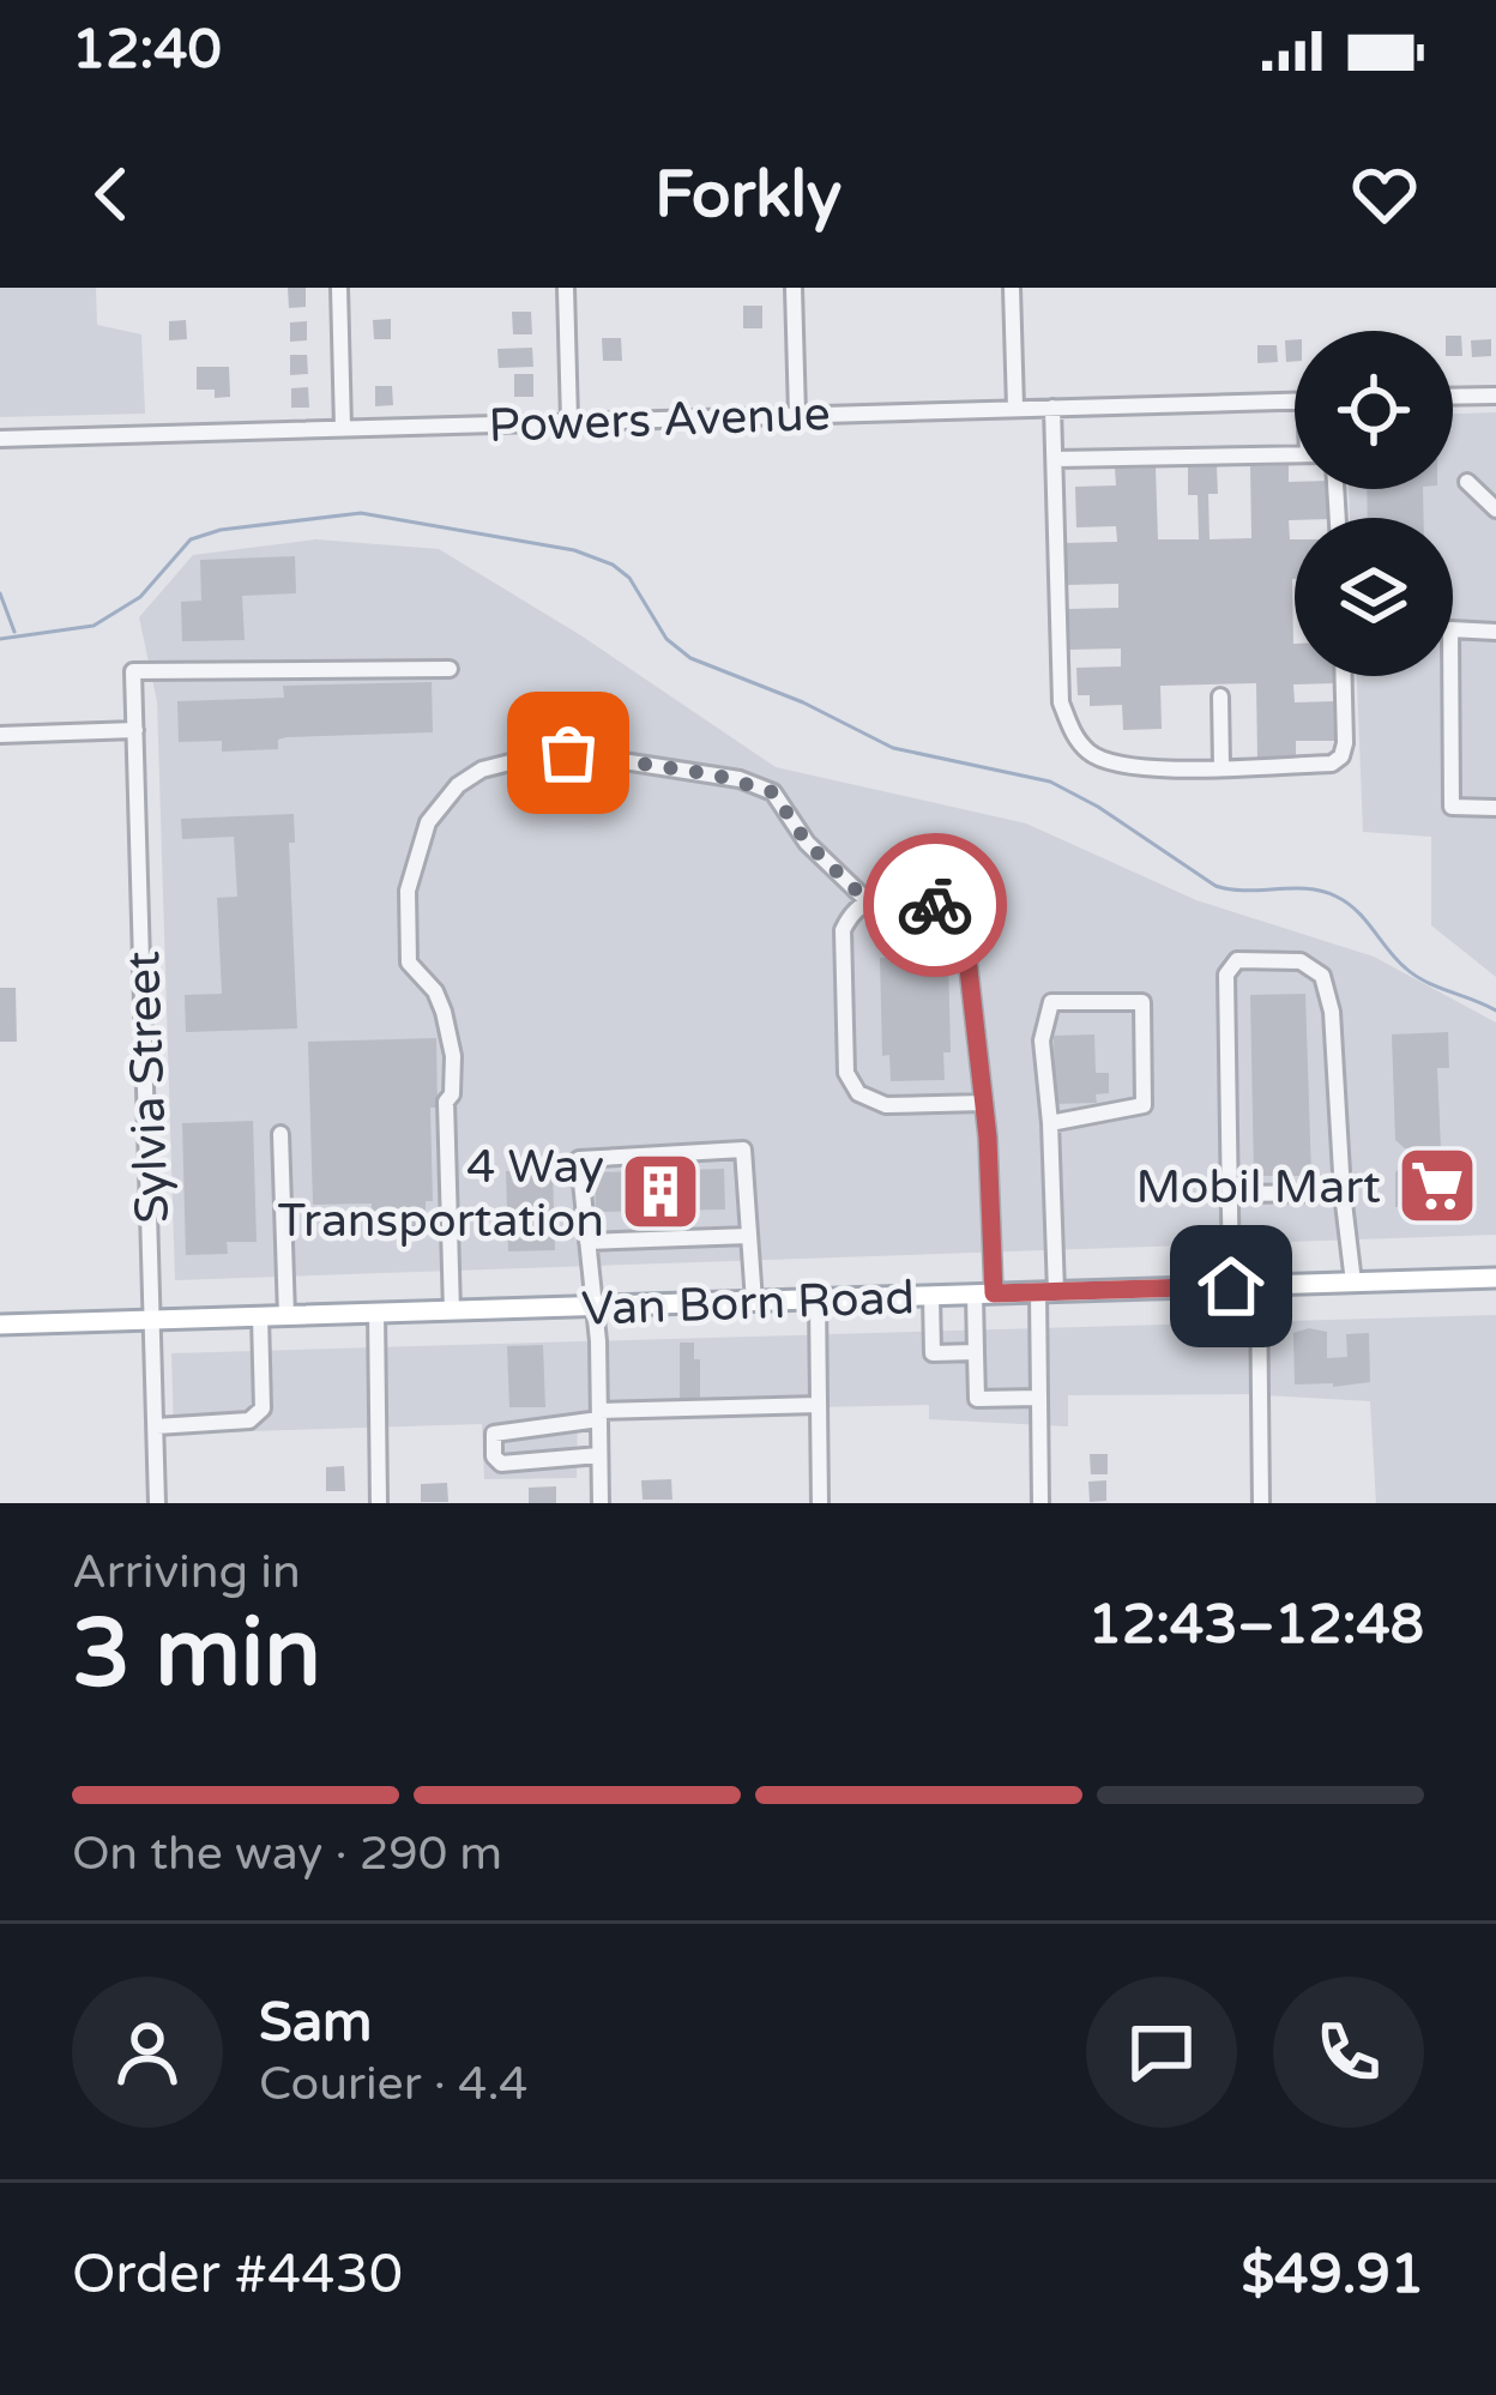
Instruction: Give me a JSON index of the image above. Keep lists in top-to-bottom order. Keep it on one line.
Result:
{"streets":{"main road":["Van Born Road"],"street":["Powers Avenue","Sylvia Street"]},"crossings":[["Sylvia Street","Van Born Road"]],"places":{"supermarket":["Mobil Mart"],"building":["4 Way Transportation"]},"page":{"status":"12:40","header":"Forkly","heading":["3 min","Arriving in","12:43–12:48"],"panel":["Sam","Courier · 4.4","Order #4430","$49.91"],"bar":"On the way · 290 m"}}
